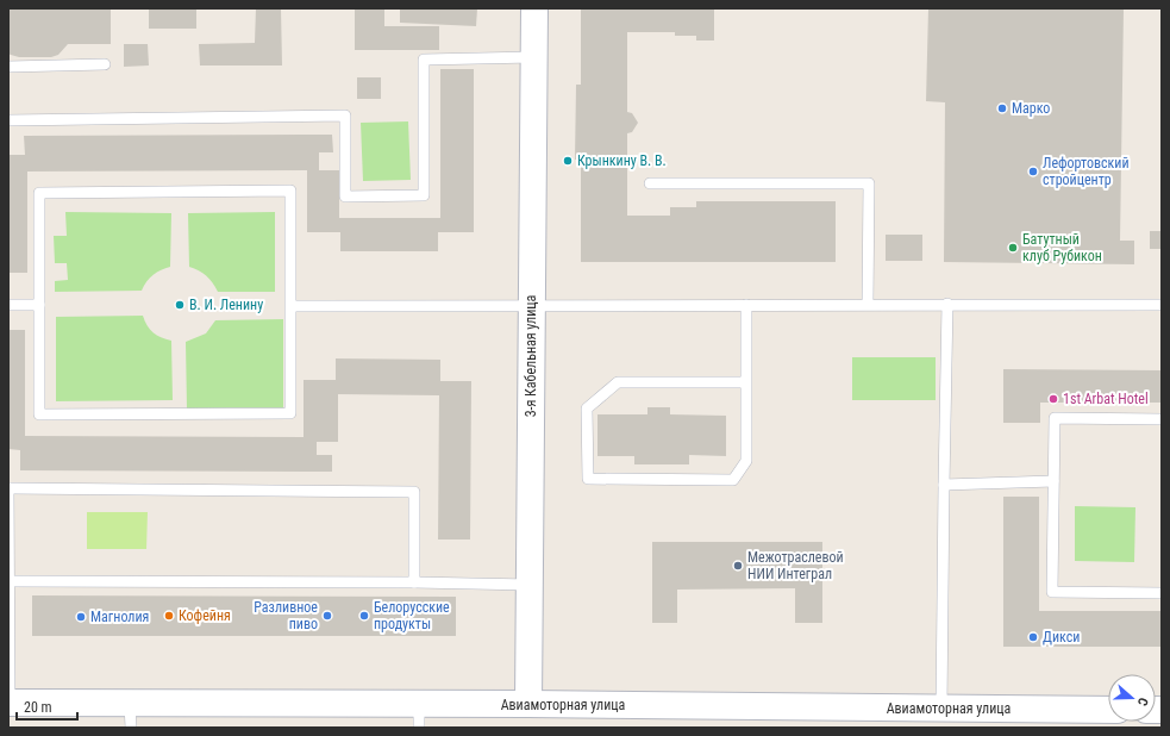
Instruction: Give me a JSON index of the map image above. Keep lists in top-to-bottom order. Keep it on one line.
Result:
{"streets":{"street":["3-я Кабельная улица","Авиамоторная улица"]},"crossings":[["3-я Кабельная улица","Авиамоторная улица"]],"places":["Марко","Крынкину В. В.","Лефортовский стройцентр","Батутный клуб Рубикон","В. И. Ленину","1st Arbat Hotel","Межотраслевой НИИ Интеграл","Кофейня","Разливное пиво","Белорусские продукты","Магнолия","Дикси"],"scale_bar":"20 m","north":"right"}
